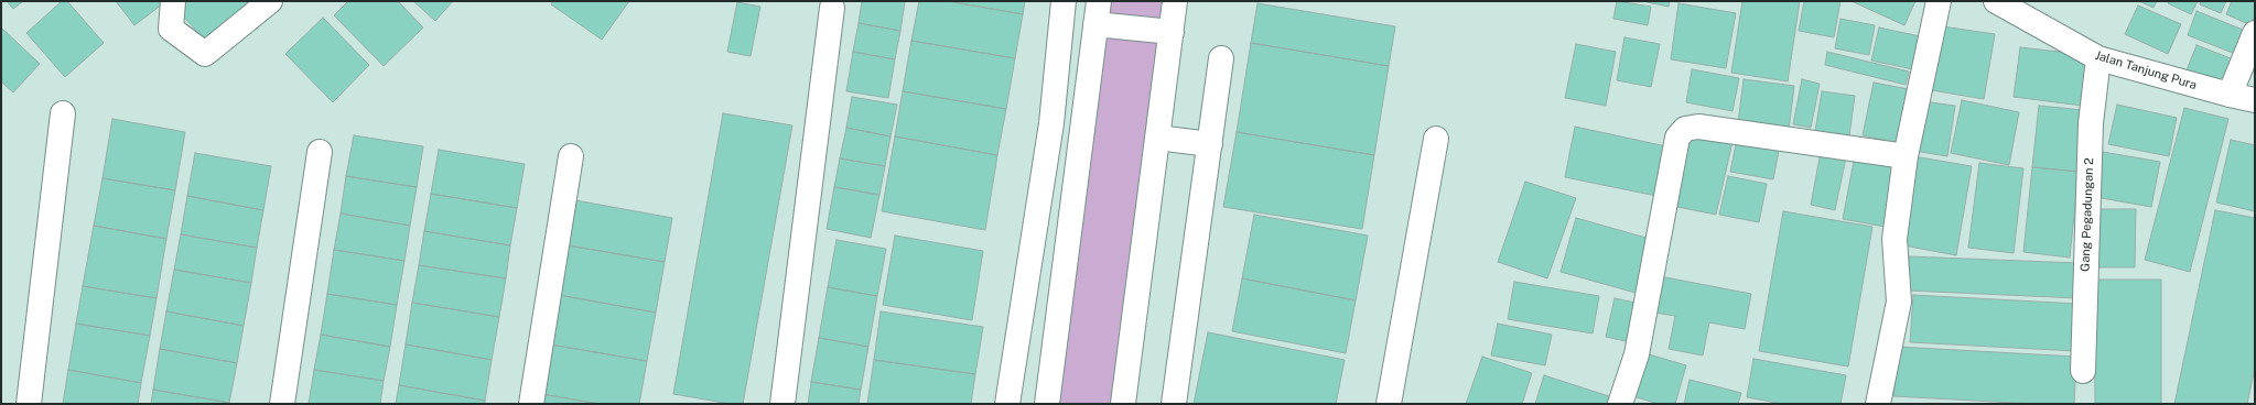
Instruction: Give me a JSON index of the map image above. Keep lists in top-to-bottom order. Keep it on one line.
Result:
{"streets":{"street":["Jalan Tanjung Pura","Gang Pegadungan 2"]},"crossings":[["Jalan Tanjung Pura","Gang Pegadungan 2"]]}
